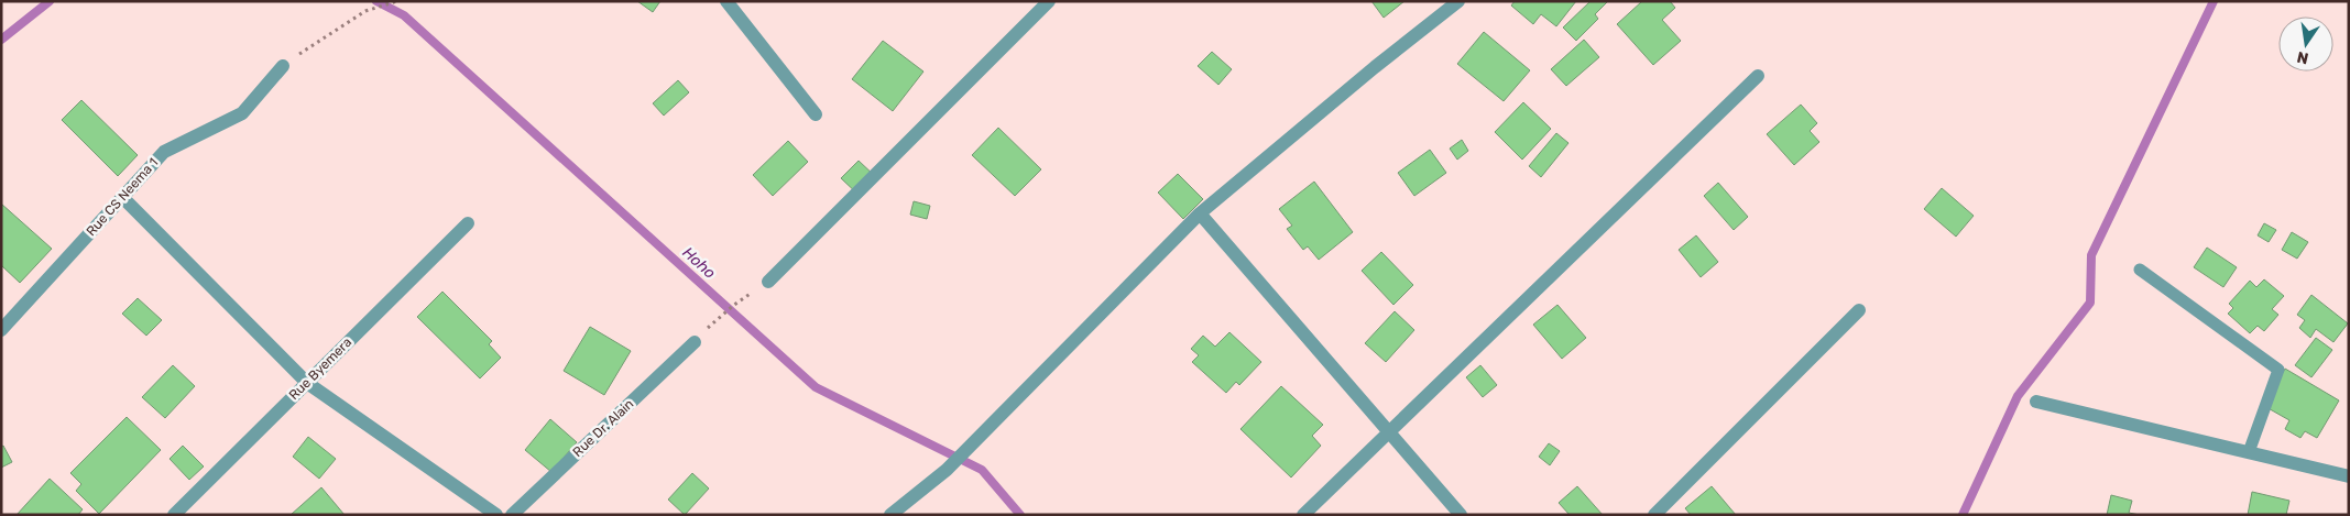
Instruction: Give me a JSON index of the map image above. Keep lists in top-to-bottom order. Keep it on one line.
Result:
{"streets":{"street":["Rue CS Neema 1","Rue Byemera","Rue Dr. Alain"]},"water":["Hoho"],"north":"bottom"}
